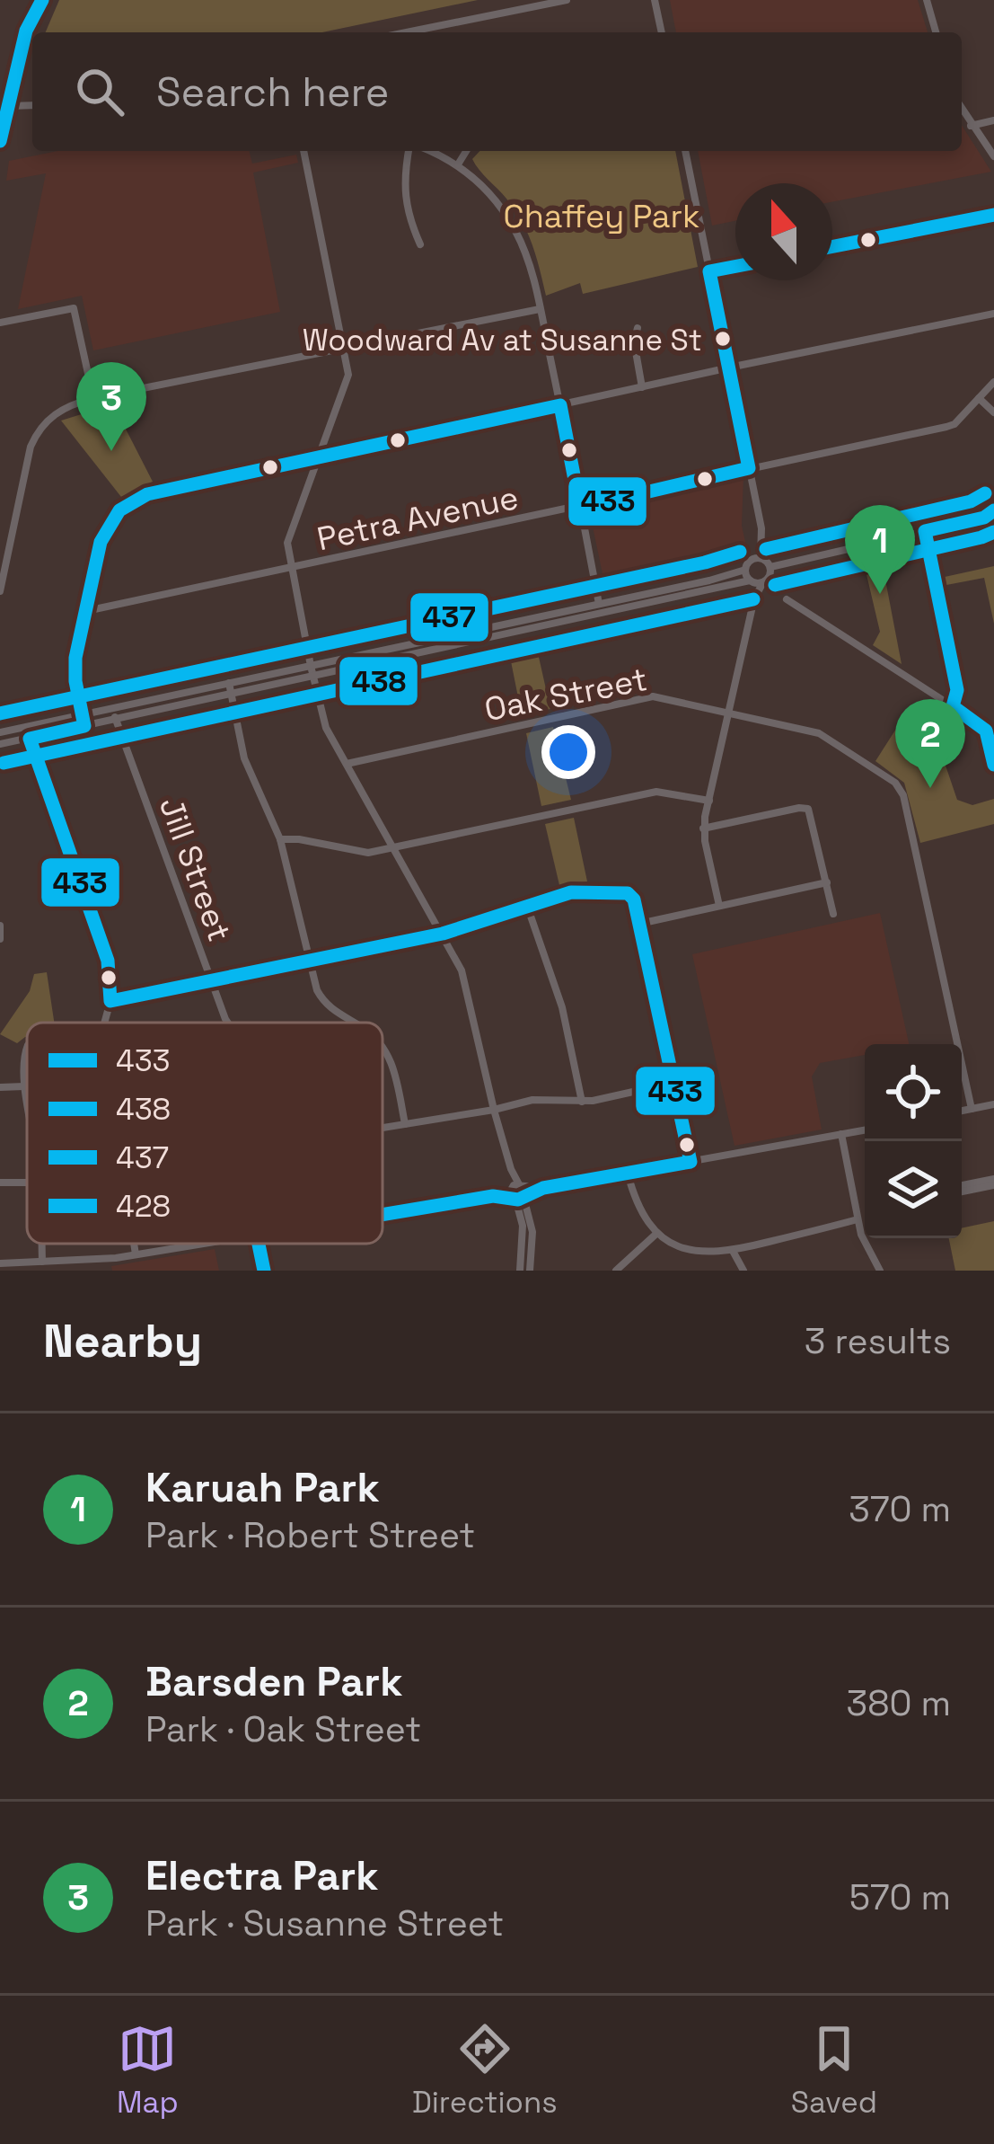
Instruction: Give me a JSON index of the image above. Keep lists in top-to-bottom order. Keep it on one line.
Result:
{"streets":{"street":["Petra Avenue","Oak Street","Jill Street"]},"parks":["Chaffey Park"],"places":["Woodward Av at Susanne St"],"lines":["transit line 428","transit line 433","transit line 437","transit line 438"],"legend":["433","438","437","428"],"north":"top","page":{"search":"Search here","pins":["3","1","2"],"heading":["Nearby","3 results"],"list":[{"mark":"1","name":"Karuah Park","note":"Park · Robert Street","value":"370 m"},{"mark":"2","name":"Barsden Park","note":"Park · Oak Street","value":"380 m"},{"mark":"3","name":"Electra Park","note":"Park · Susanne Street","value":"570 m"}],"nav":["Map","Directions","Saved"]}}
